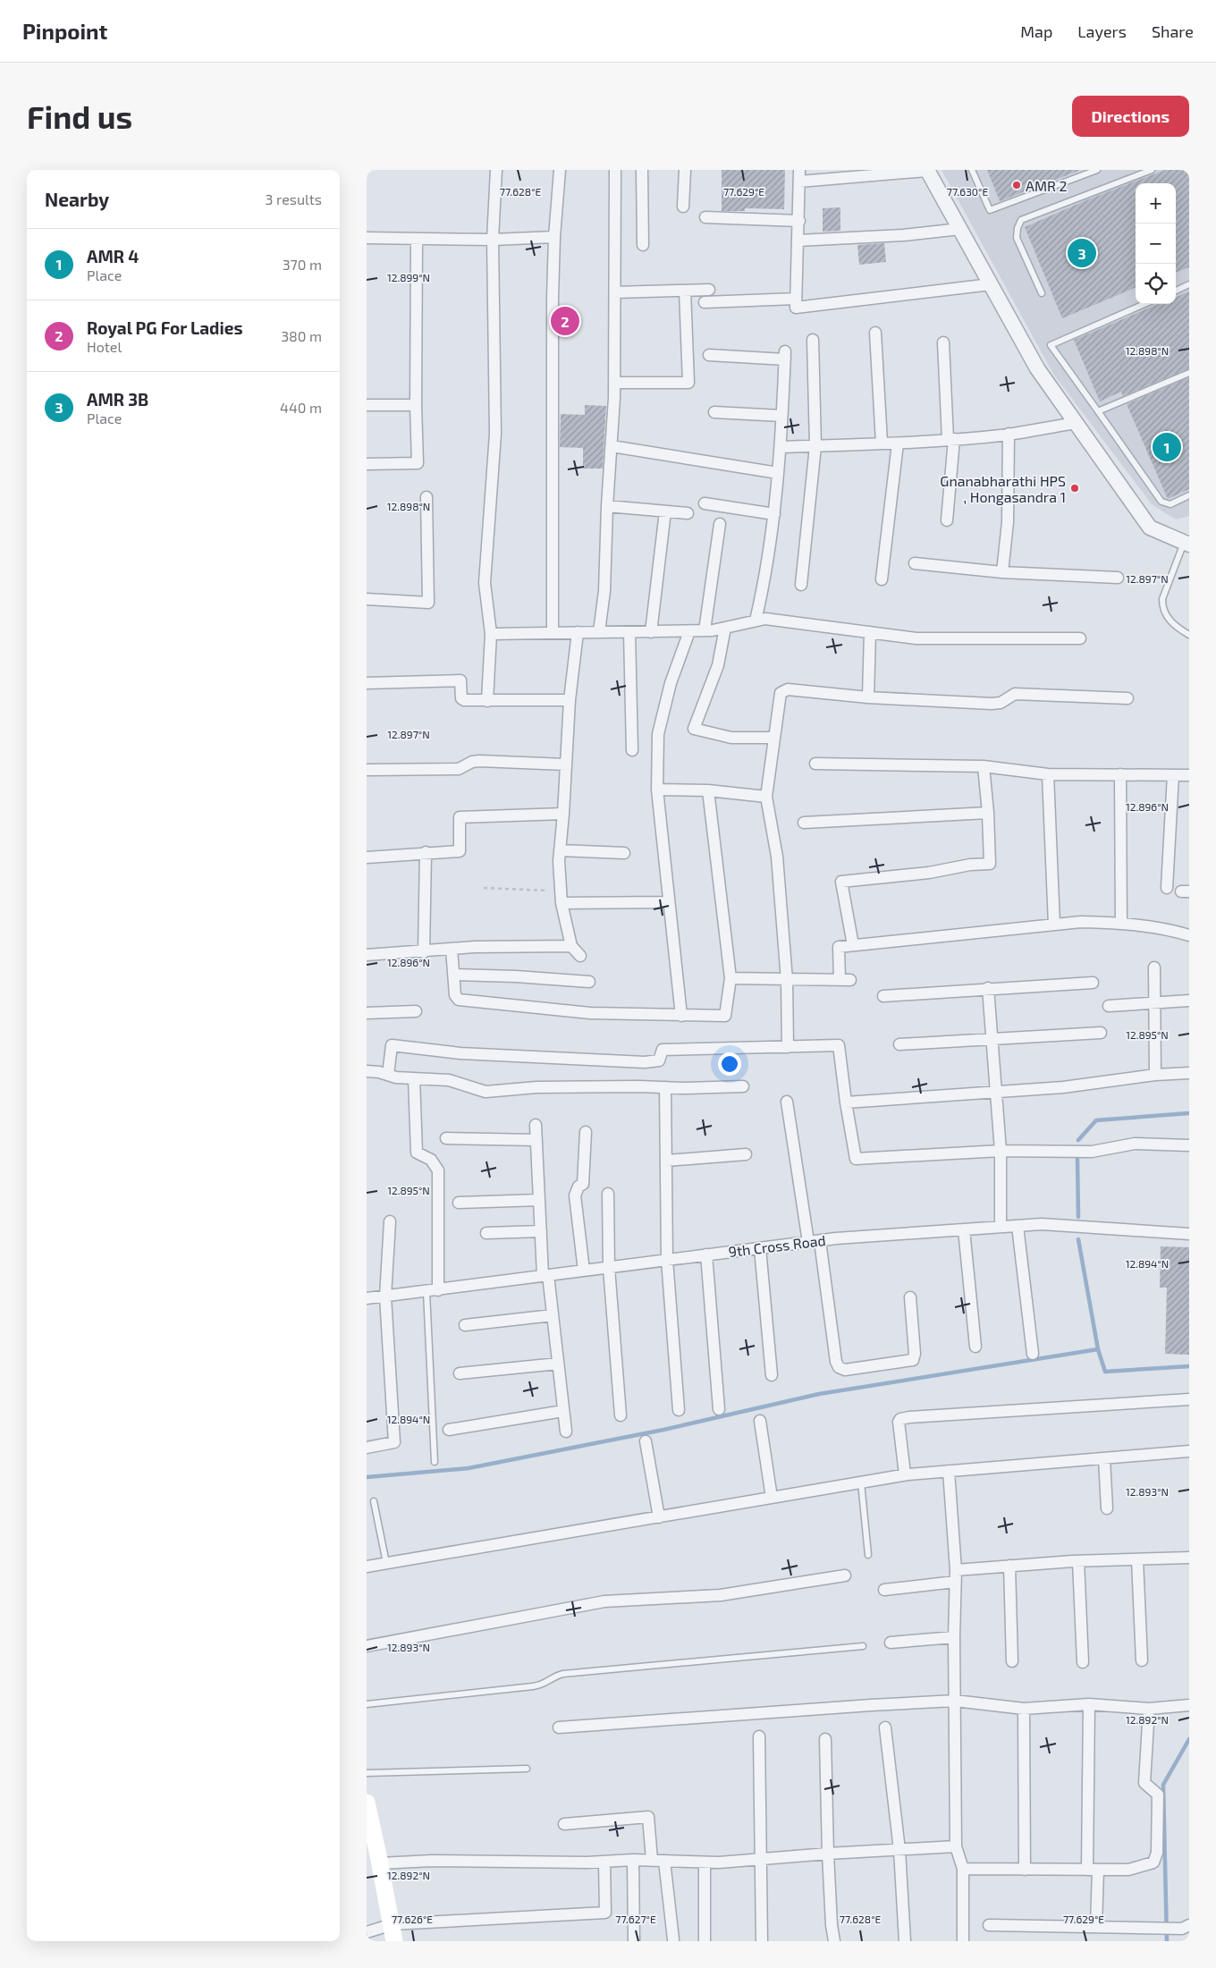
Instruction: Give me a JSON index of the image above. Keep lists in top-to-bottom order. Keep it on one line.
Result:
{"streets":{"street":["9th Cross Road"]},"places":["AMR 2","Gnanabharathi HPS , Hongasandra 1"],"page":{"header":"Pinpoint","nav":["Map","Layers","Share"],"buttons":"Directions","title":"Find us","heading":["Nearby","3 results"],"map_buttons":["+","−"],"list":[{"mark":"1","name":"AMR 4","note":"Place","value":"370 m"},{"mark":"2","name":"Royal PG For Ladies","note":"Hotel","value":"380 m"},{"mark":"3","name":"AMR 3B","note":"Place","value":"440 m"}],"pins":["3","2","1"]},"coordinates":["77.628°E","77.629°E","77.630°E","12.899°N","12.898°N","12.897°N","12.896°N","12.895°N","12.894°N","12.893°N","12.892°N","77.626°E","77.627°E"]}
